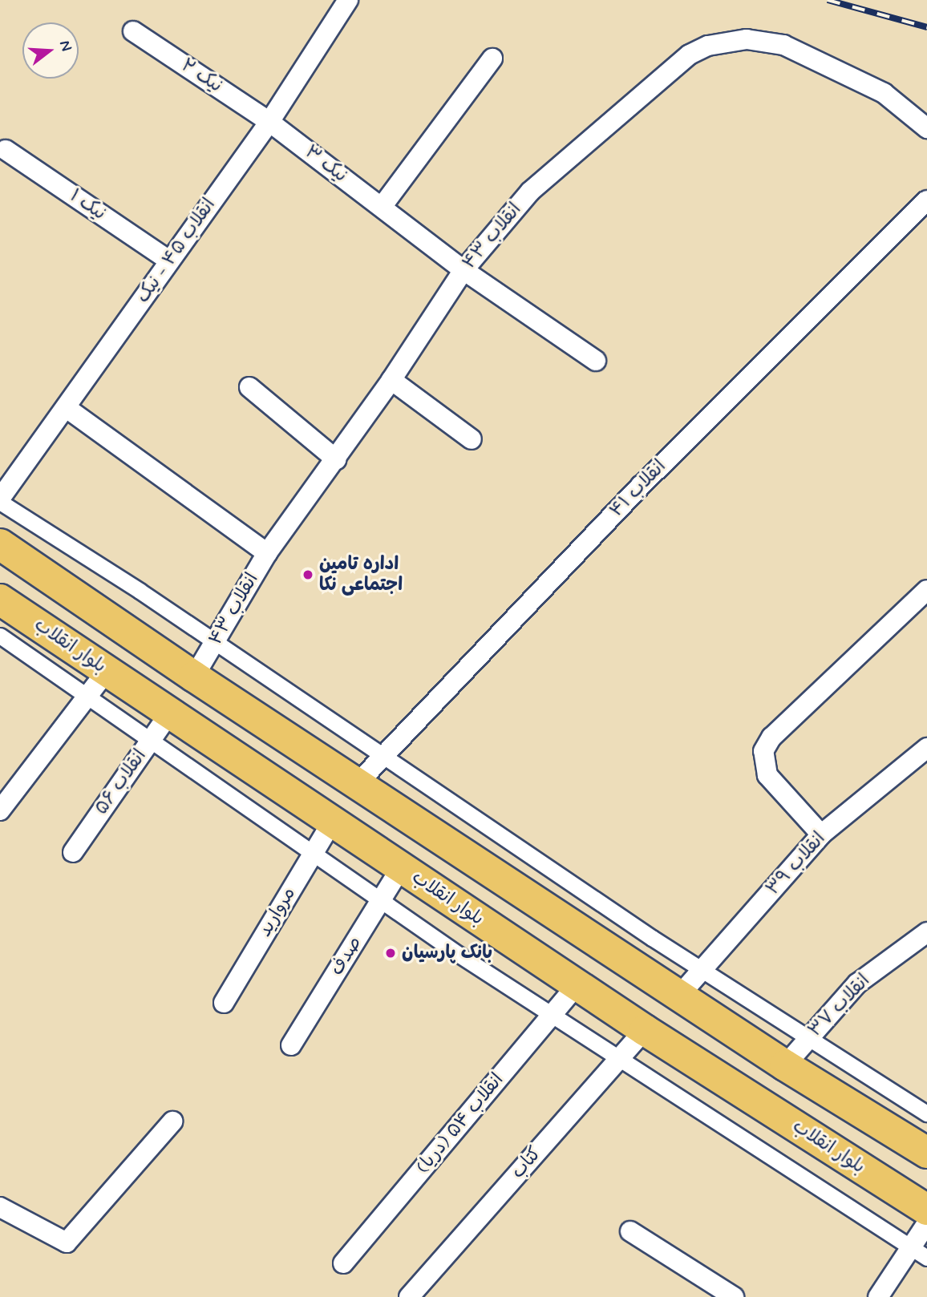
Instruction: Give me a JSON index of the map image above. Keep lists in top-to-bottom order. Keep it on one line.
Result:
{"streets":{"main road":["بلوار انقلاب"],"street":["نیک ۲","نیک ۳","نیک ۱","انقلاب ۴۳","انقلاب ۴۵ - نیک","انقلاب ۴۱","انقلاب ۵۶","انقلاب ۳۹","مروارید","صدف","انقلاب ۳۷","انقلاب ۵۴ (دریا)","کتاب"]},"crossings":[["نیک ۲","نیک ۳"],["نیک ۲","انقلاب ۴۵ - نیک"],["نیک ۳","انقلاب ۴۳"],["نیک ۳","انقلاب ۴۵ - نیک"],["نیک ۱","انقلاب ۴۵ - نیک"],["بلوار انقلاب","انقلاب ۵۶"],["بلوار انقلاب","مروارید"],["بلوار انقلاب","صدف"],["بلوار انقلاب","انقلاب ۵۴ (دریا)"],["بلوار انقلاب","کتاب"]],"places":["اداره تامین اجتماعی نکا","بانک پارسیان"],"north":"right"}
